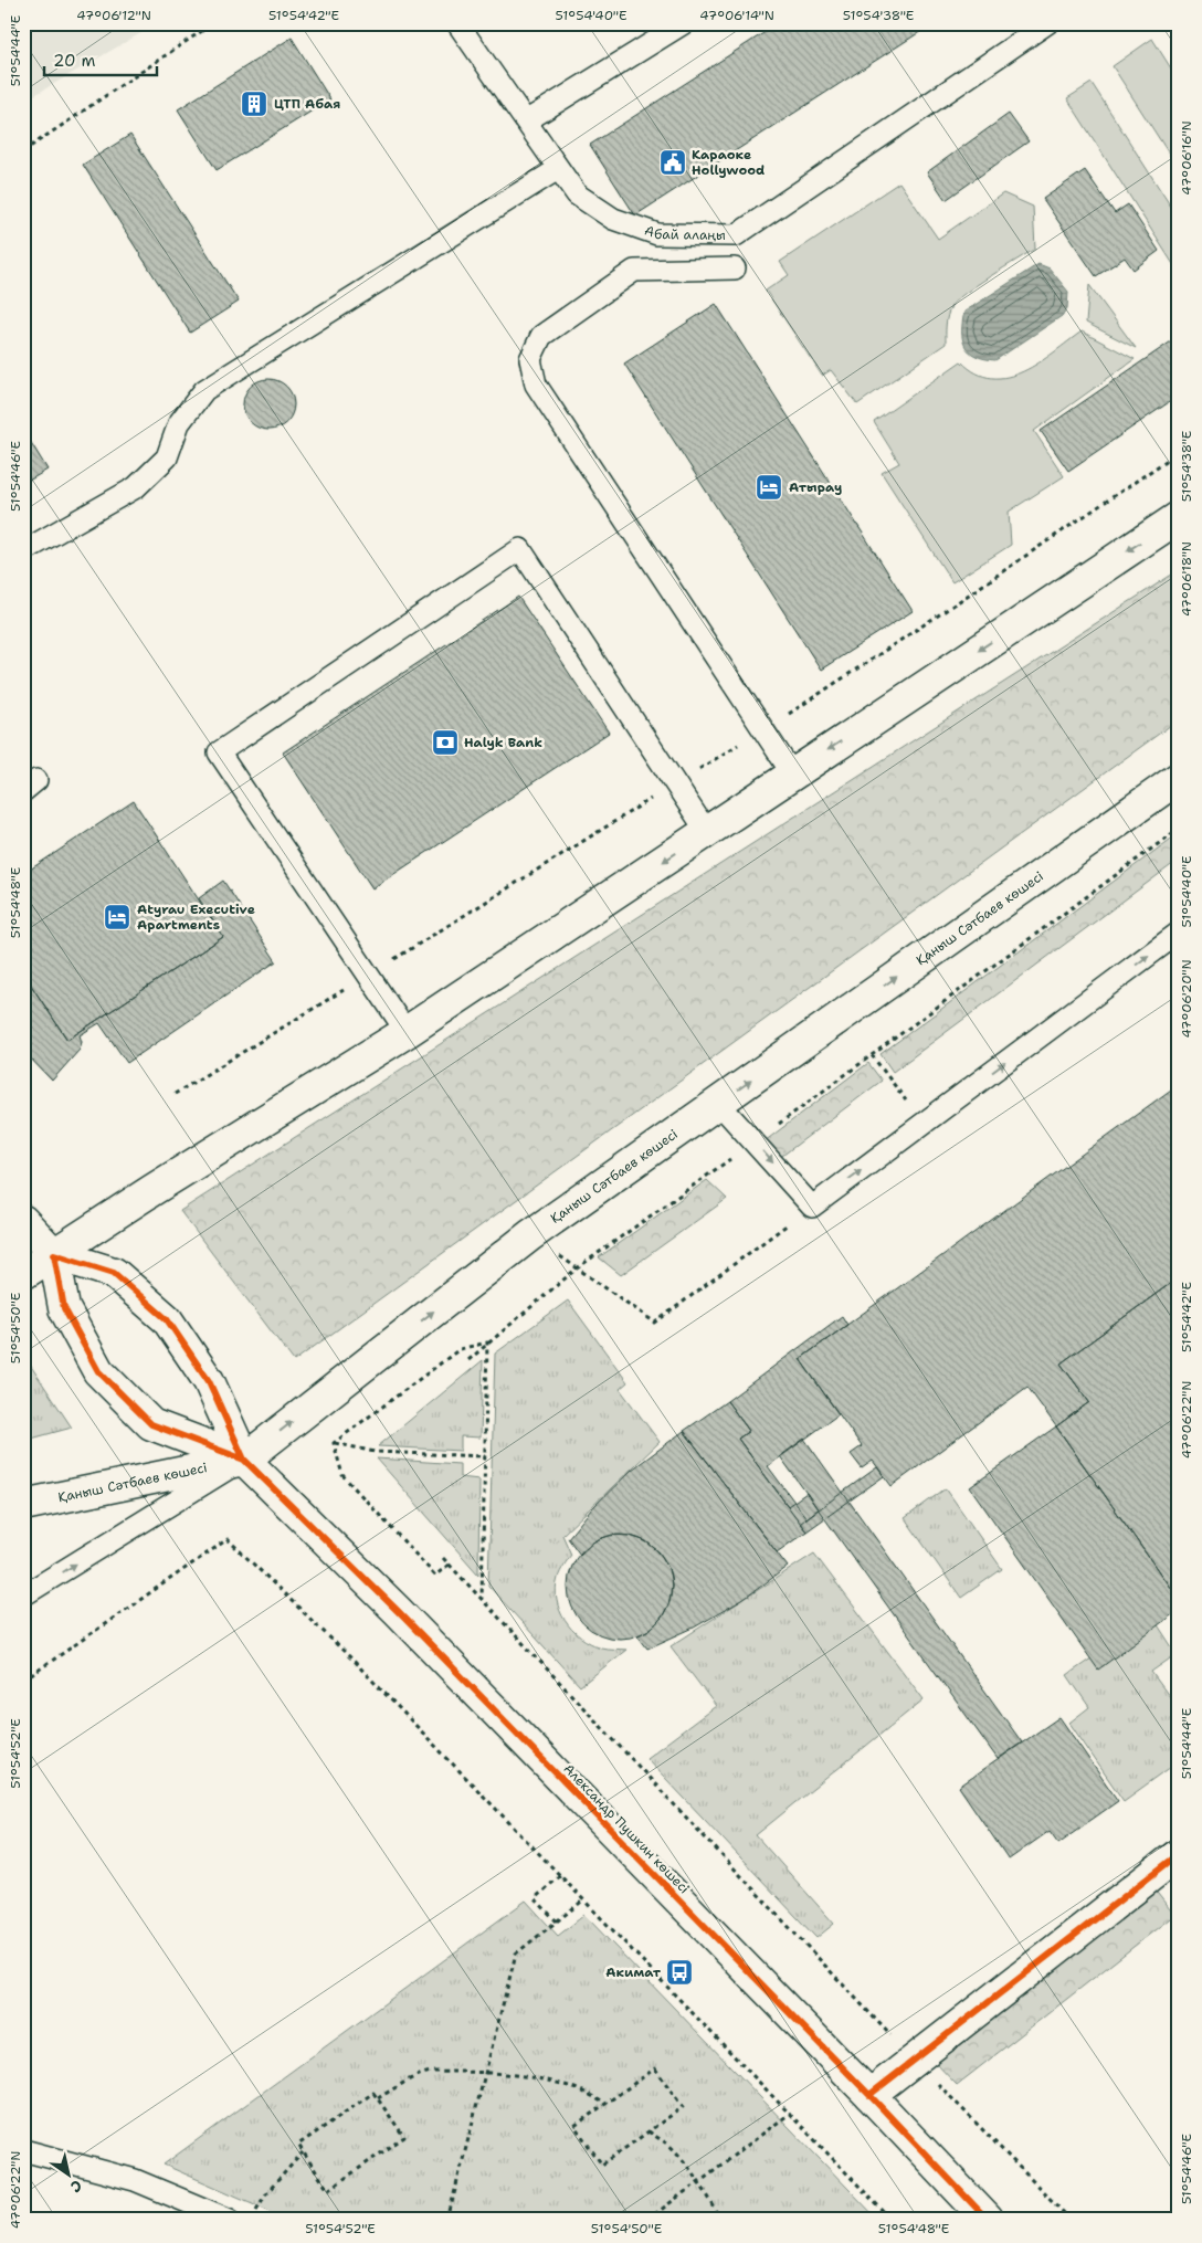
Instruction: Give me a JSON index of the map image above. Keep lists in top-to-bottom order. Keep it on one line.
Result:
{"streets":{"main road":["Қаныш Сәтбаев көшесі","Александр Пушкин көшесі"],"lane":["Абай алаңы"]},"crossings":[["Қаныш Сәтбаев көшесі","Александр Пушкин көшесі"]],"places":{"building":["ЦТП Абая"],"public building":["Караоке Hollywood"],"hotel":["Атырау","Atyrau Executive Apartments"],"bank":["Halyk Bank"],"bus stop":["Акимат"]},"scale_bar":"20 m","north":"bottom right","coordinates":["47°06'12\"N","51°54'42\"E","51°54'40\"E","47°06'14\"N","51°54'38\"E","51°54'44\"E","47°06'16\"N","51°54'46\"E","47°06'18\"N","51°54'48\"E","47°06'20\"N","51°54'50\"E","47°06'22\"N","51°54'52\"E"]}
